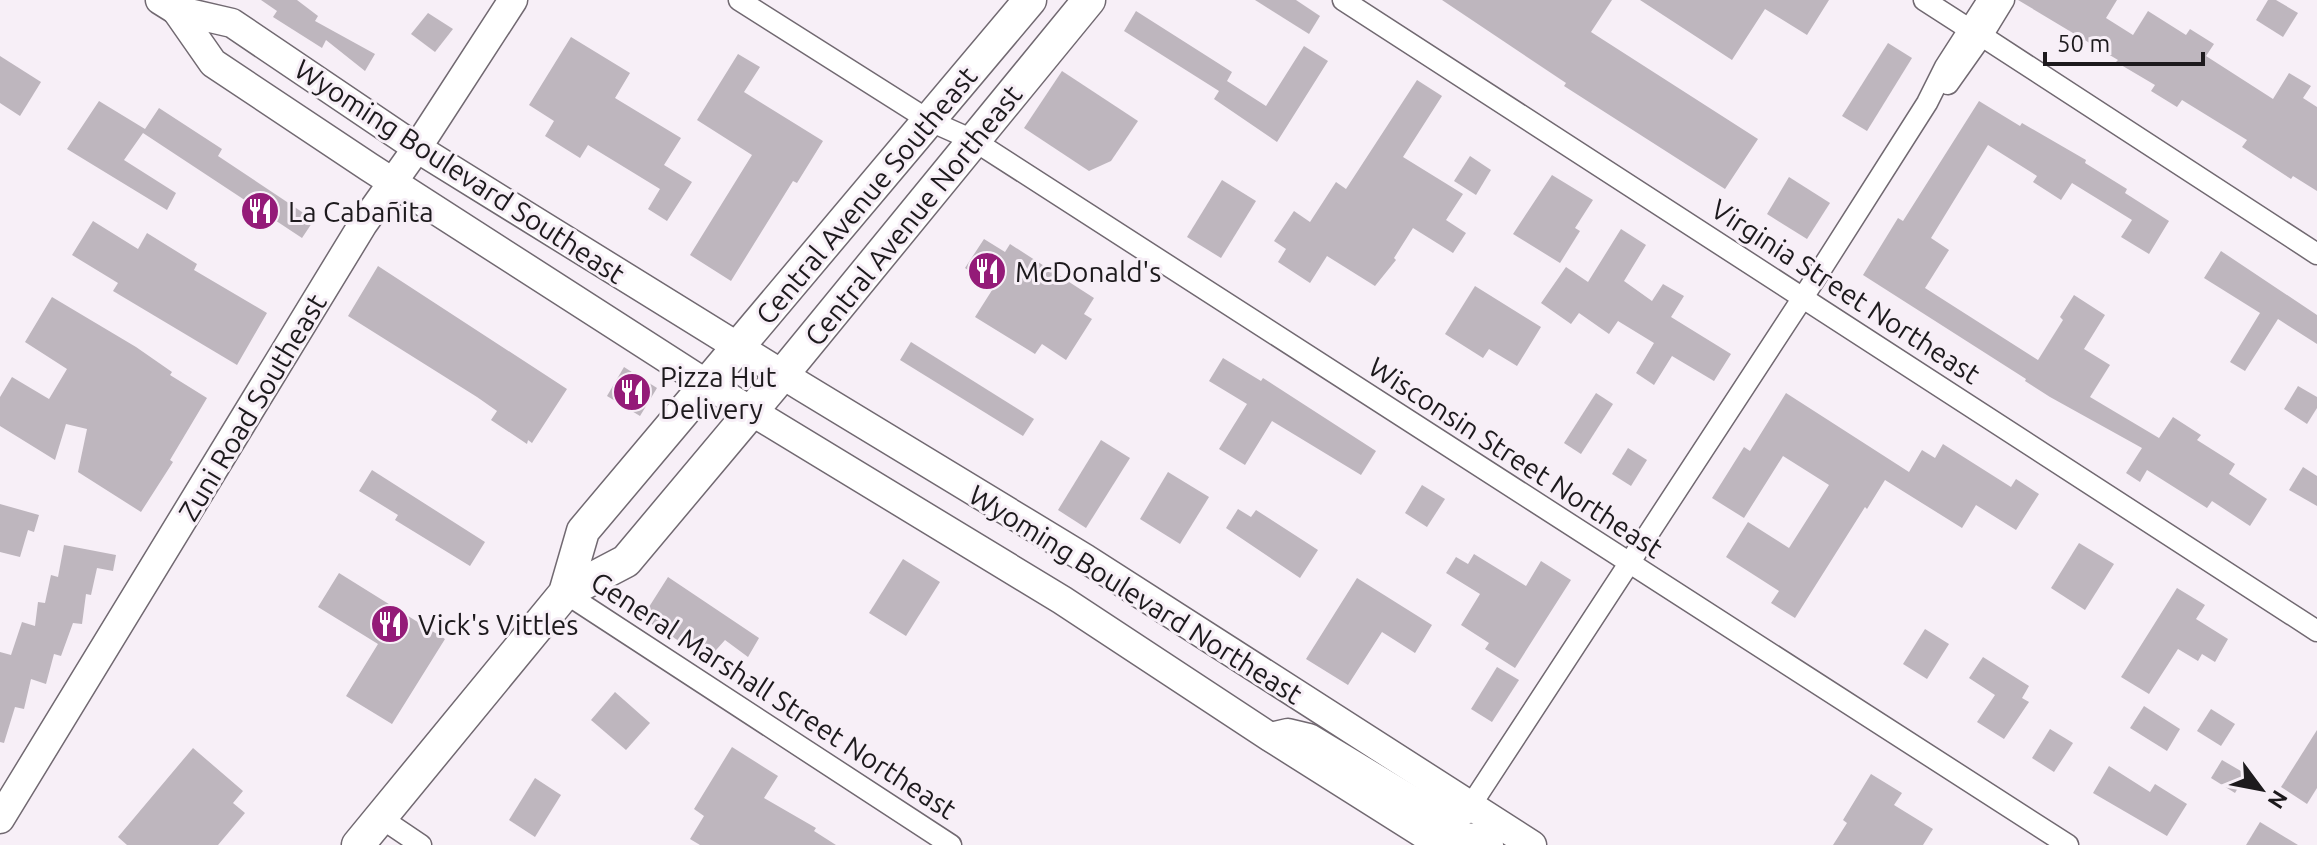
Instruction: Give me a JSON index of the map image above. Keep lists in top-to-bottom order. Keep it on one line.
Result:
{"streets":{"main road":["Wyoming Boulevard Southeast","Central Avenue Southeast","Central Avenue Northeast","Zuni Road Southeast","Wyoming Boulevard Northeast"],"street":["Virginia Street Northeast","Wisconsin Street Northeast","General Marshall Street Northeast"]},"crossings":[["Wyoming Boulevard Southeast","Central Avenue Southeast"],["Wyoming Boulevard Southeast","Zuni Road Southeast"],["Wyoming Boulevard Southeast","Wyoming Boulevard Northeast"],["Central Avenue Southeast","Central Avenue Northeast"],["Central Avenue Southeast","Wisconsin Street Northeast"],["Central Avenue Southeast","Wyoming Boulevard Northeast"],["Central Avenue Southeast","General Marshall Street Northeast"],["Central Avenue Northeast","Wisconsin Street Northeast"],["Central Avenue Northeast","Wyoming Boulevard Northeast"],["Central Avenue Northeast","General Marshall Street Northeast"]],"places":{"restaurant":["La Cabañita","McDonald's","Pizza Hut Delivery","Vick's Vittles"]},"scale_bar":"50 m","north":"bottom right"}
